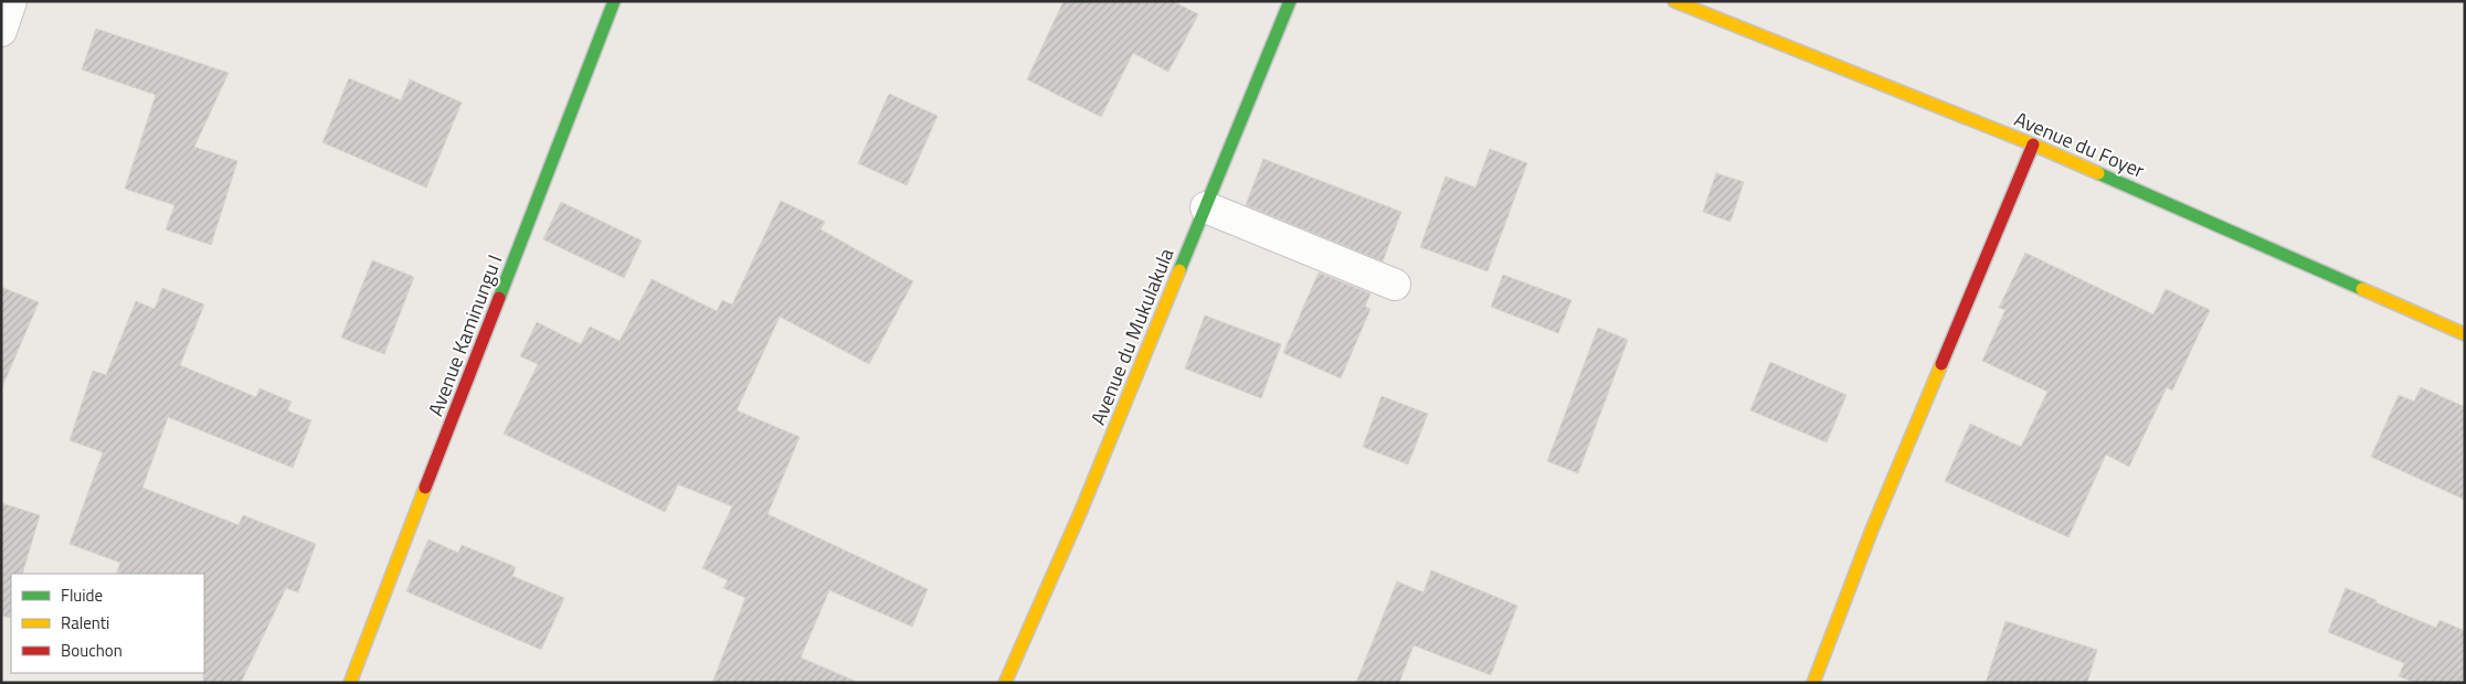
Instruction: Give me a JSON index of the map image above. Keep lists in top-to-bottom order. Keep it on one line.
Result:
{"streets":{"street":["Avenue du Foyer","Avenue Kaminungu I","Avenue du Mukulakula"]},"legend":["Fluide","Ralenti","Bouchon"]}
